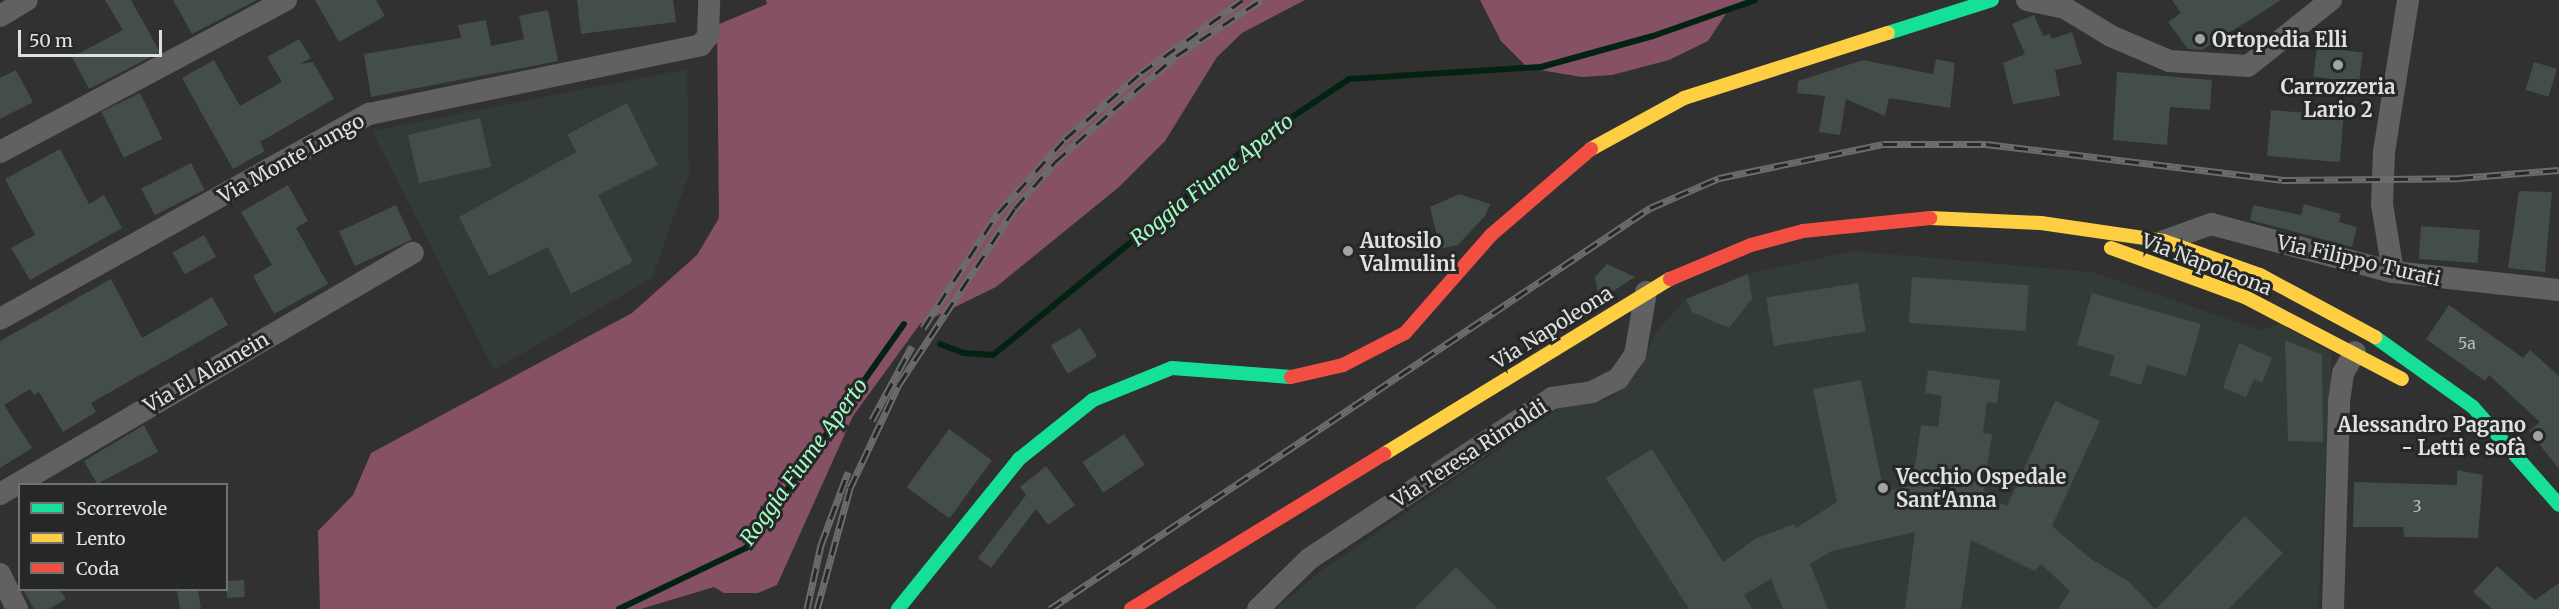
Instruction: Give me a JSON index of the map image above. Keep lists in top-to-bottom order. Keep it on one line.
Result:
{"streets":{"main road":["Via Napoleona"],"street":["Via Monte Lungo","Via Filippo Turati","Via El Alamein","Via Teresa Rimoldi"]},"crossings":[["Via Filippo Turati","Via Napoleona"],["Via Napoleona","Via Teresa Rimoldi"]],"water":["Roggia Fiume Aperto"],"places":["Ortopedia Elli","Carrozzeria Lario 2","Autosilo Valmulini","Alessandro Pagano - Letti e sofà","Vecchio Ospedale Sant'Anna"],"house_numbers":["5a","3"],"legend":["Scorrevole","Lento","Coda"],"scale_bar":"50 m"}
